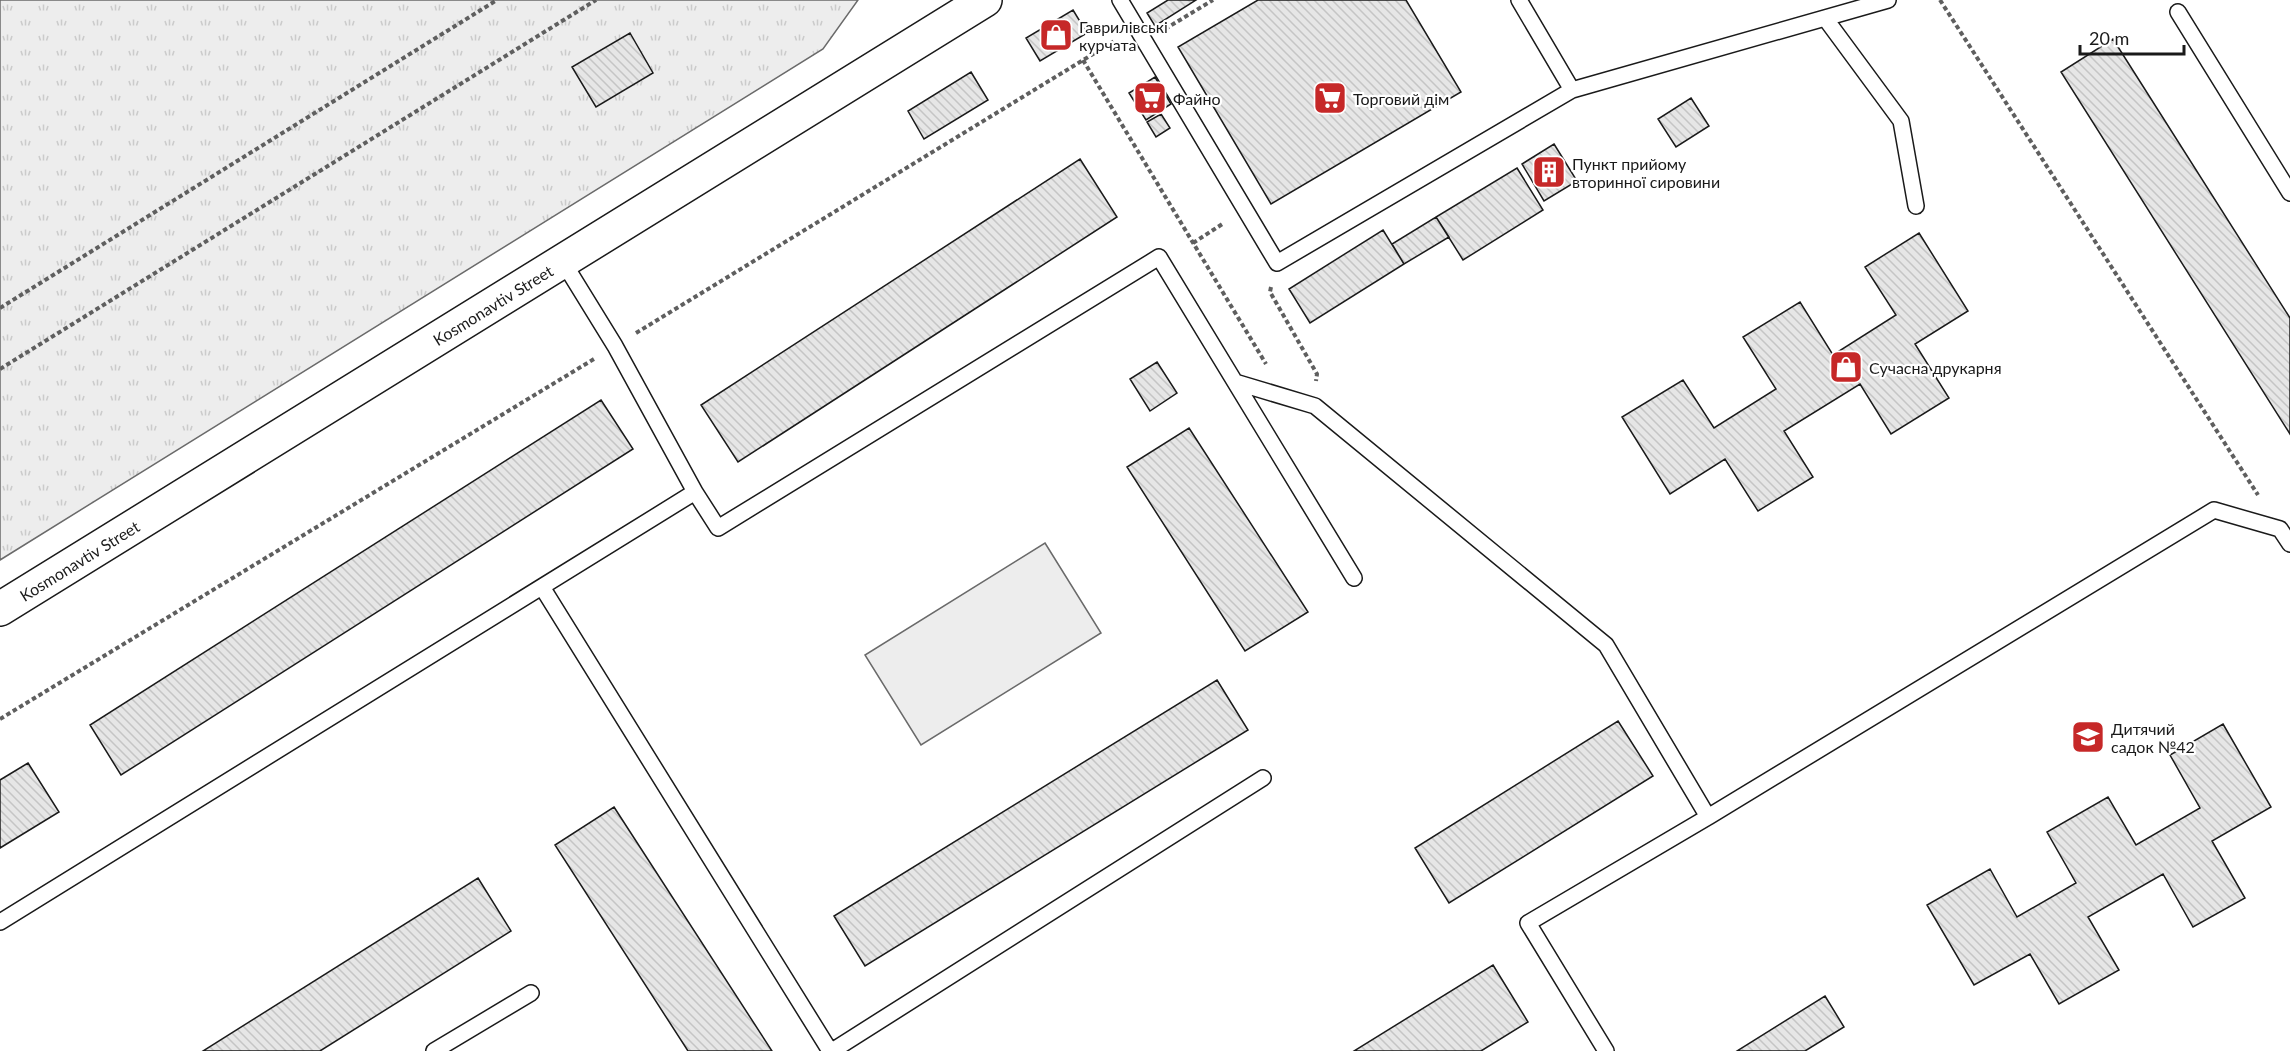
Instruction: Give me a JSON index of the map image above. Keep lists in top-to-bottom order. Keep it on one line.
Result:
{"streets":{"street":["Kosmonavtiv Street"]},"places":{"shop":["Гаврилівські курчата","Сучасна друкарня"],"supermarket":["Файно","Торговий дім"],"building":["Пункт прийому вторинної сировини"],"school or university":["Дитячий садок №42"]},"scale_bar":"20 m"}
